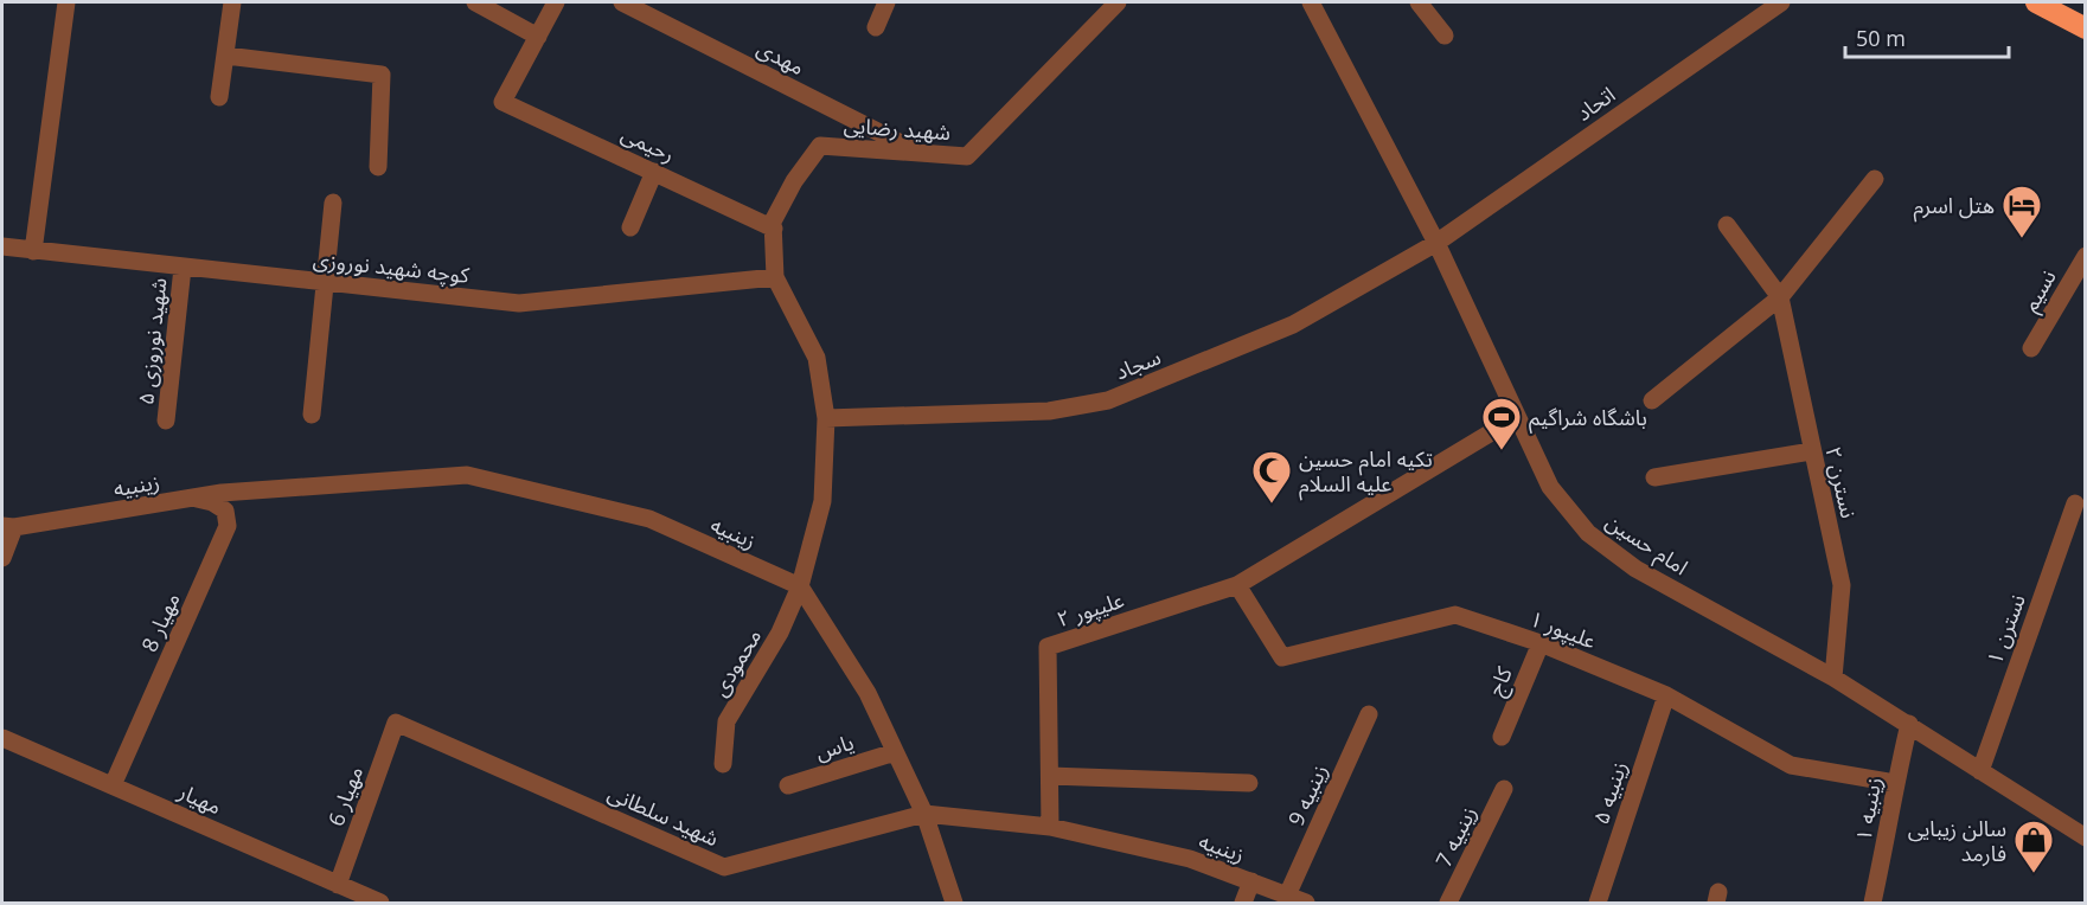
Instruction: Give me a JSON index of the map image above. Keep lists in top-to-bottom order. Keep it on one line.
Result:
{"streets":{"street":["مهدی","اتحاد","شهید رضایی","رحیمی","کوچه شهید نوروزی","نسیم","شهید نوروزی ۵","سجاد","نسترن ۲","زینبیه","امام حسین","علیپور ۲","مهیار 8","علیپور ۱","نسترن ۱","محمودی","کاج","یاس","زینبیه ۵","زینبیه 9","مهیار 6","مهیار","زینبیه ۱","شهید سلطانی","زینبیه 7"]},"crossings":[["مهدی","شهید رضایی"],["اتحاد","سجاد"],["اتحاد","امام حسین"],["شهید رضایی","رحیمی"],["شهید رضایی","کوچه شهید نوروزی"],["شهید رضایی","سجاد"],["شهید رضایی","زینبیه"],["شهید رضایی","محمودی"],["کوچه شهید نوروزی","شهید نوروزی ۵"],["سجاد","امام حسین"],["نسترن ۲","امام حسین"],["زینبیه","علیپور ۲"],["زینبیه","مهیار 8"],["زینبیه","محمودی"],["زینبیه","زینبیه 9"],["زینبیه","شهید سلطانی"],["امام حسین","نسترن ۱"],["امام حسین","زینبیه ۱"],["علیپور ۲","علیپور ۱"],["مهیار 8","مهیار"],["علیپور ۱","کاج"],["علیپور ۱","زینبیه ۵"],["علیپور ۱","زینبیه ۱"],["مهیار 6","مهیار"],["مهیار 6","شهید سلطانی"]],"places":{"hotel":["هتل اسرم"],"sports":["باشگاه شراگیم"],"mosque":["تکیه امام حسین علیه السلام"],"shop":["سالن زیبایی فارمد"]},"scale_bar":"50 m"}
